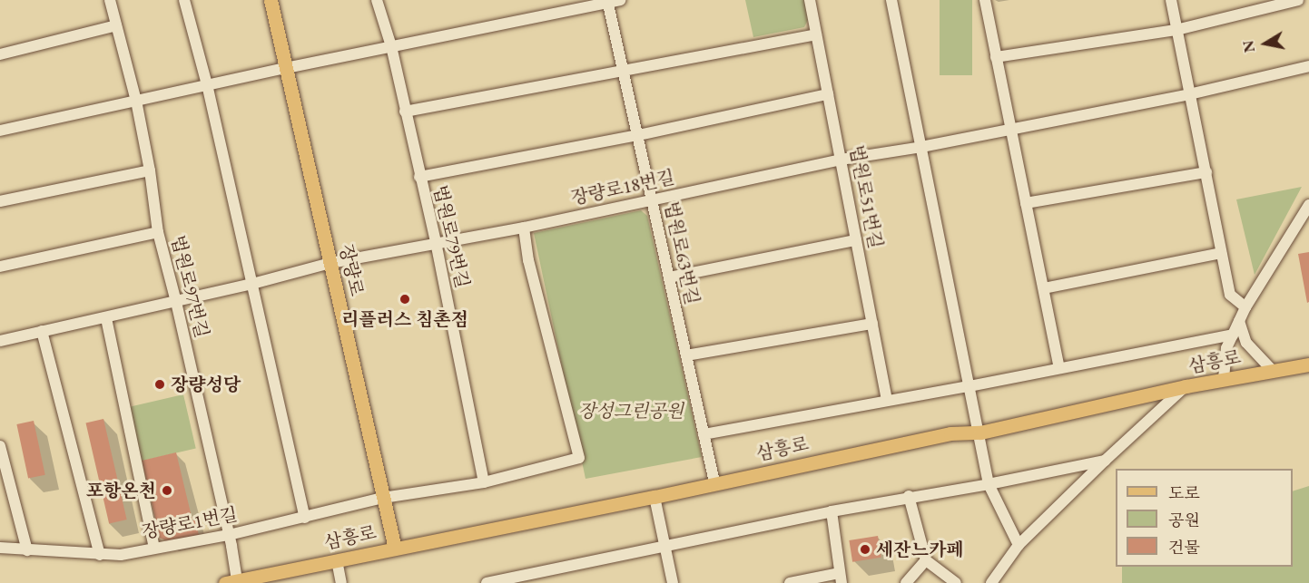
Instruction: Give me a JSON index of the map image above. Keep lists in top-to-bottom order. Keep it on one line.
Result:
{"streets":{"main road":["장량로","삼흥로"],"street":["장량로18번길","법원로51번길","법원로79번길","법원로63번길","법원로97번길","장량로1번길"]},"crossings":[["장량로18번길","법원로51번길"],["장량로18번길","법원로79번길"],["장량로18번길","법원로63번길"],["장량로18번길","장량로"],["장량로18번길","법원로97번길"],["장량로18번길","장량로1번길"],["법원로79번길","장량로1번길"],["법원로63번길","삼흥로"],["장량로","삼흥로"],["장량로","장량로1번길"],["법원로97번길","삼흥로"],["법원로97번길","장량로1번길"]],"parks":["장성그린공원"],"places":["리플러스 침촌점","장량성당","포항온천","세잔느카페"],"legend":["도로","공원","건물"],"north":"left"}
